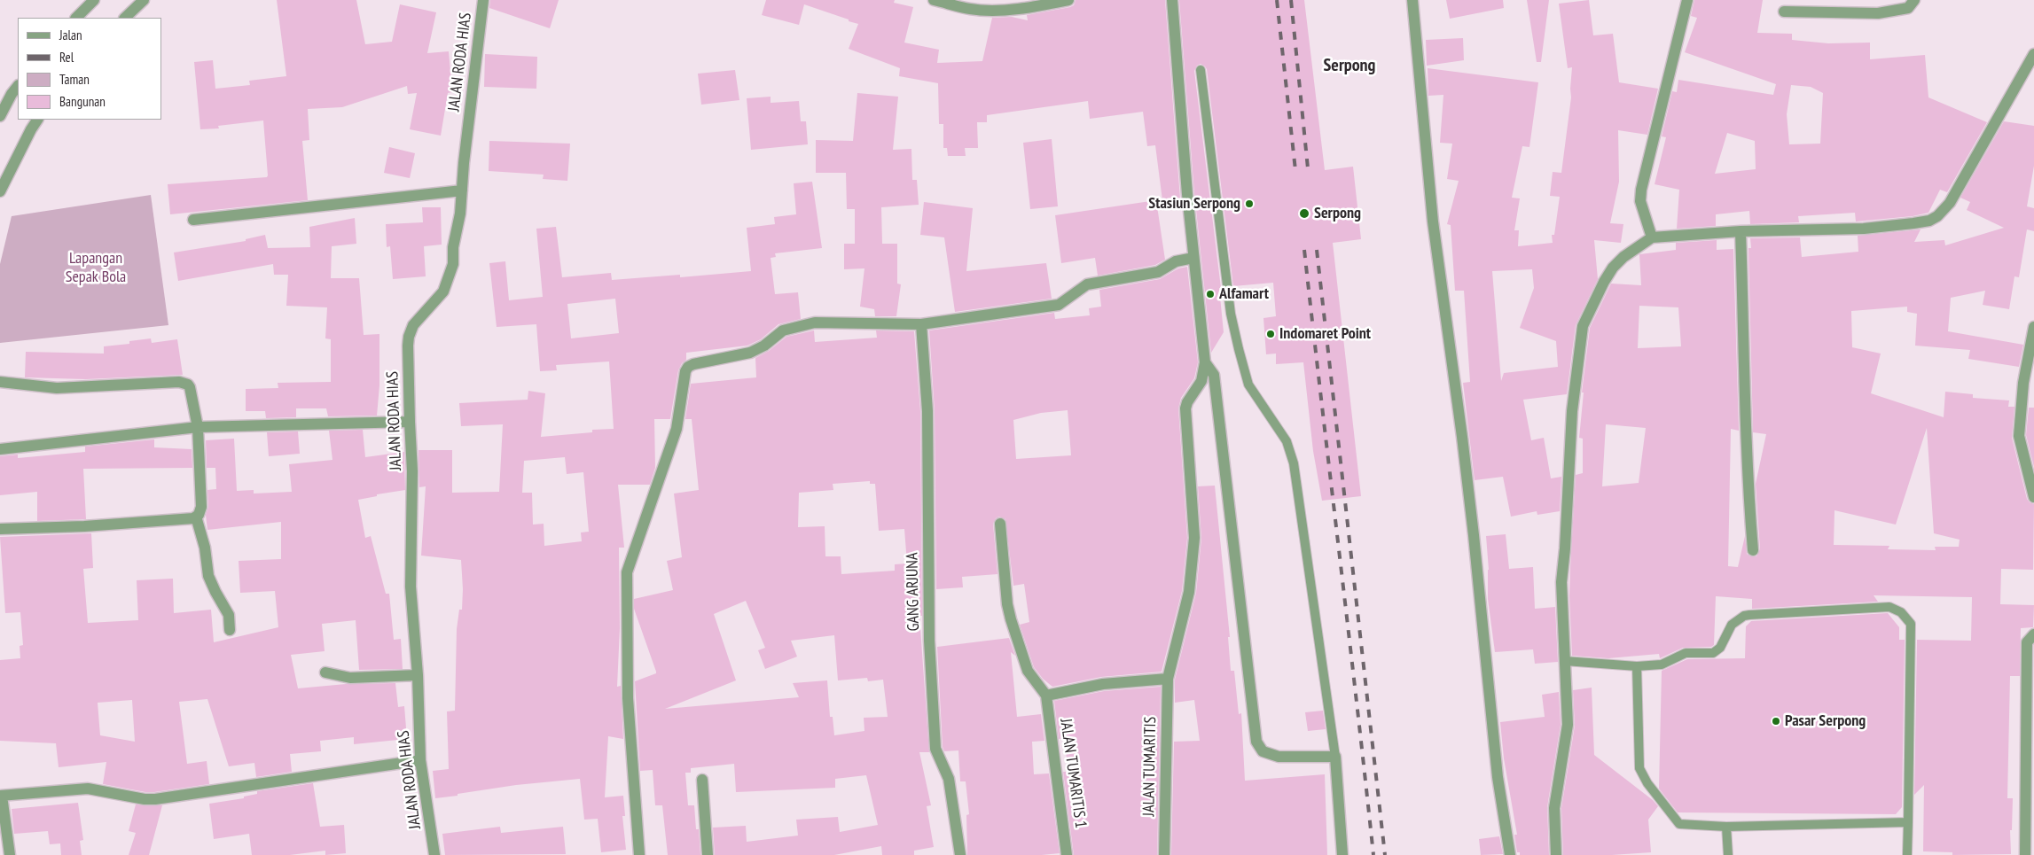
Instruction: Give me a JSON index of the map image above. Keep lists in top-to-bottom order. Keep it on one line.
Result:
{"streets":{"street":["JALAN RODA HIAS","GANG ARJUNA","JALAN TUMARITIS","JALAN TUMARITIS 1"]},"districts":["Serpong"],"parks":["Lapangan Sepak Bola"],"places":["Stasiun Serpong","Serpong","Alfamart","Indomaret Point","Pasar Serpong"],"legend":["Jalan","Rel","Taman","Bangunan"]}
